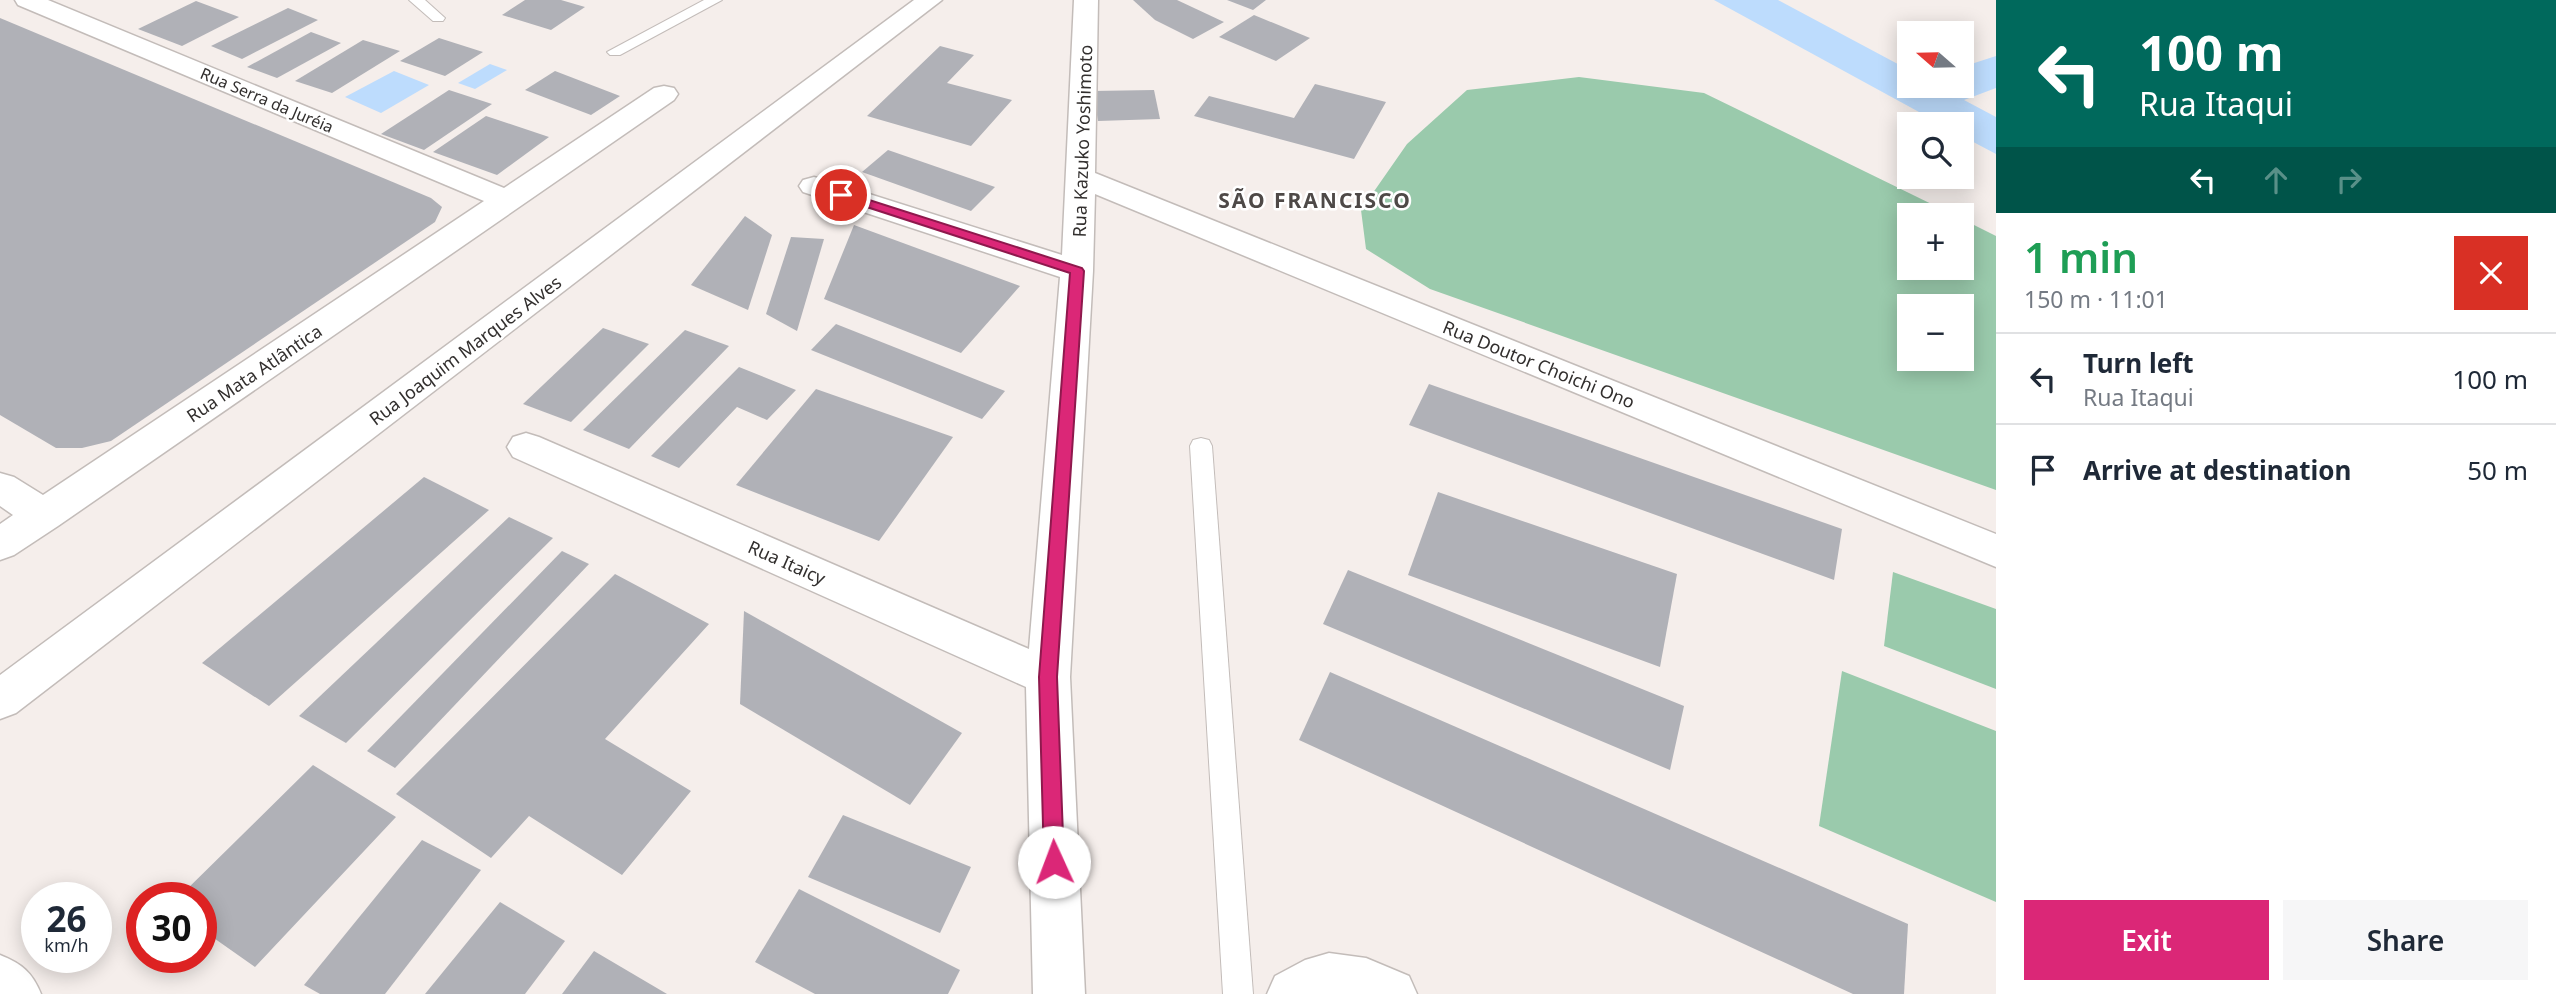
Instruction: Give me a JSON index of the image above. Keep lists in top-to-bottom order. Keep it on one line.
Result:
{"streets":{"street":["Rua Serra da Juréia","Rua Kazuko Yoshimoto","Rua Joaquim Marques Alves","Rua Doutor Choichi Ono","Rua Mata Atlântica","Rua Itaicy"]},"crossings":[["Rua Serra da Juréia","Rua Mata Atlântica"],["Rua Kazuko Yoshimoto","Rua Doutor Choichi Ono"],["Rua Kazuko Yoshimoto","Rua Itaicy"]],"districts":["SÃO FRANCISCO"],"north":"left","page":{"turn":["100 m","Rua Itaqui"],"map_buttons":["+","−"],"heading":["1 min","150 m · 11:01"],"list":[{"name":"Turn left","note":"Rua Itaqui","value":"100 m"},{"name":"Arrive at destination","value":"50 m"}],"speed":"26 km/h","limit":"30","buttons":["Exit","Share"]}}
